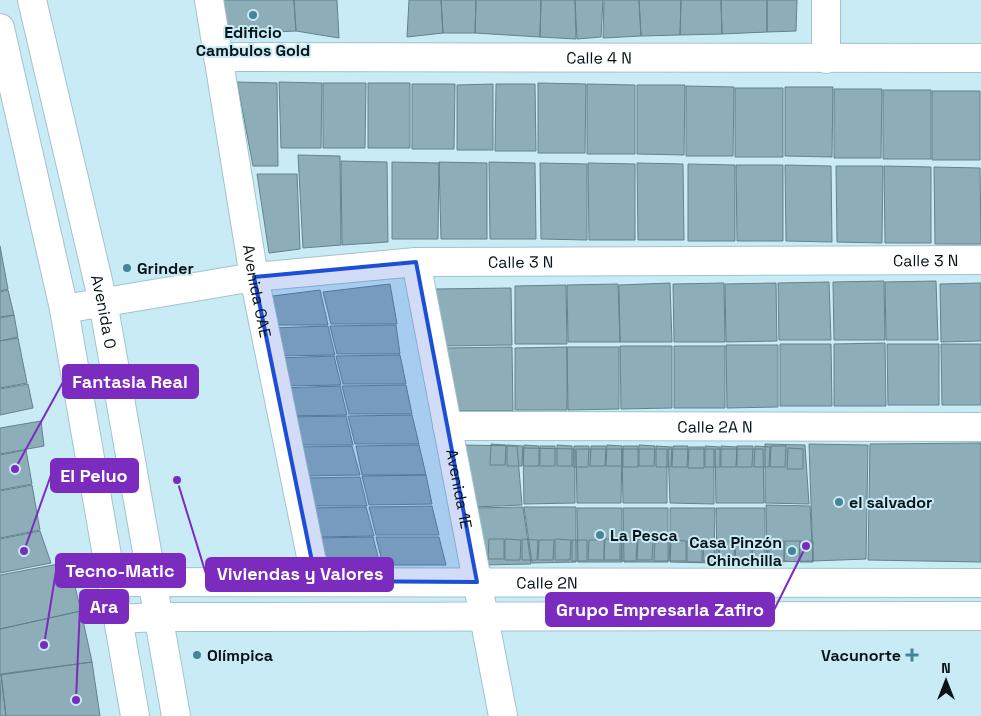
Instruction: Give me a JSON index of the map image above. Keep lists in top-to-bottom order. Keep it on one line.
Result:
{"streets":{"street":["Calle 4 N","Calle 3 N","Avenida 0AE","Avenida 0","Calle 2A N","Avenida 1E","Calle 2N"]},"crossings":[["Calle 4 N","Avenida 0AE"],["Calle 3 N","Avenida 0AE"],["Calle 3 N","Avenida 0"],["Calle 3 N","Avenida 1E"],["Avenida 0AE","Calle 2N"],["Avenida 0","Calle 2N"],["Calle 2A N","Avenida 1E"],["Avenida 1E","Calle 2N"]],"places":{"other":["Edificio Cambulos Gold","Grinder","Fantasia Real","Viviendas y Valores","el salvador","La Pesca","Grupo Empresaria Zafiro","El Peluo","Casa Pinzón Chinchilla","Tecno-Matic","Olímpica","Ara"],"health":["Vacunorte"]},"north":"top"}
